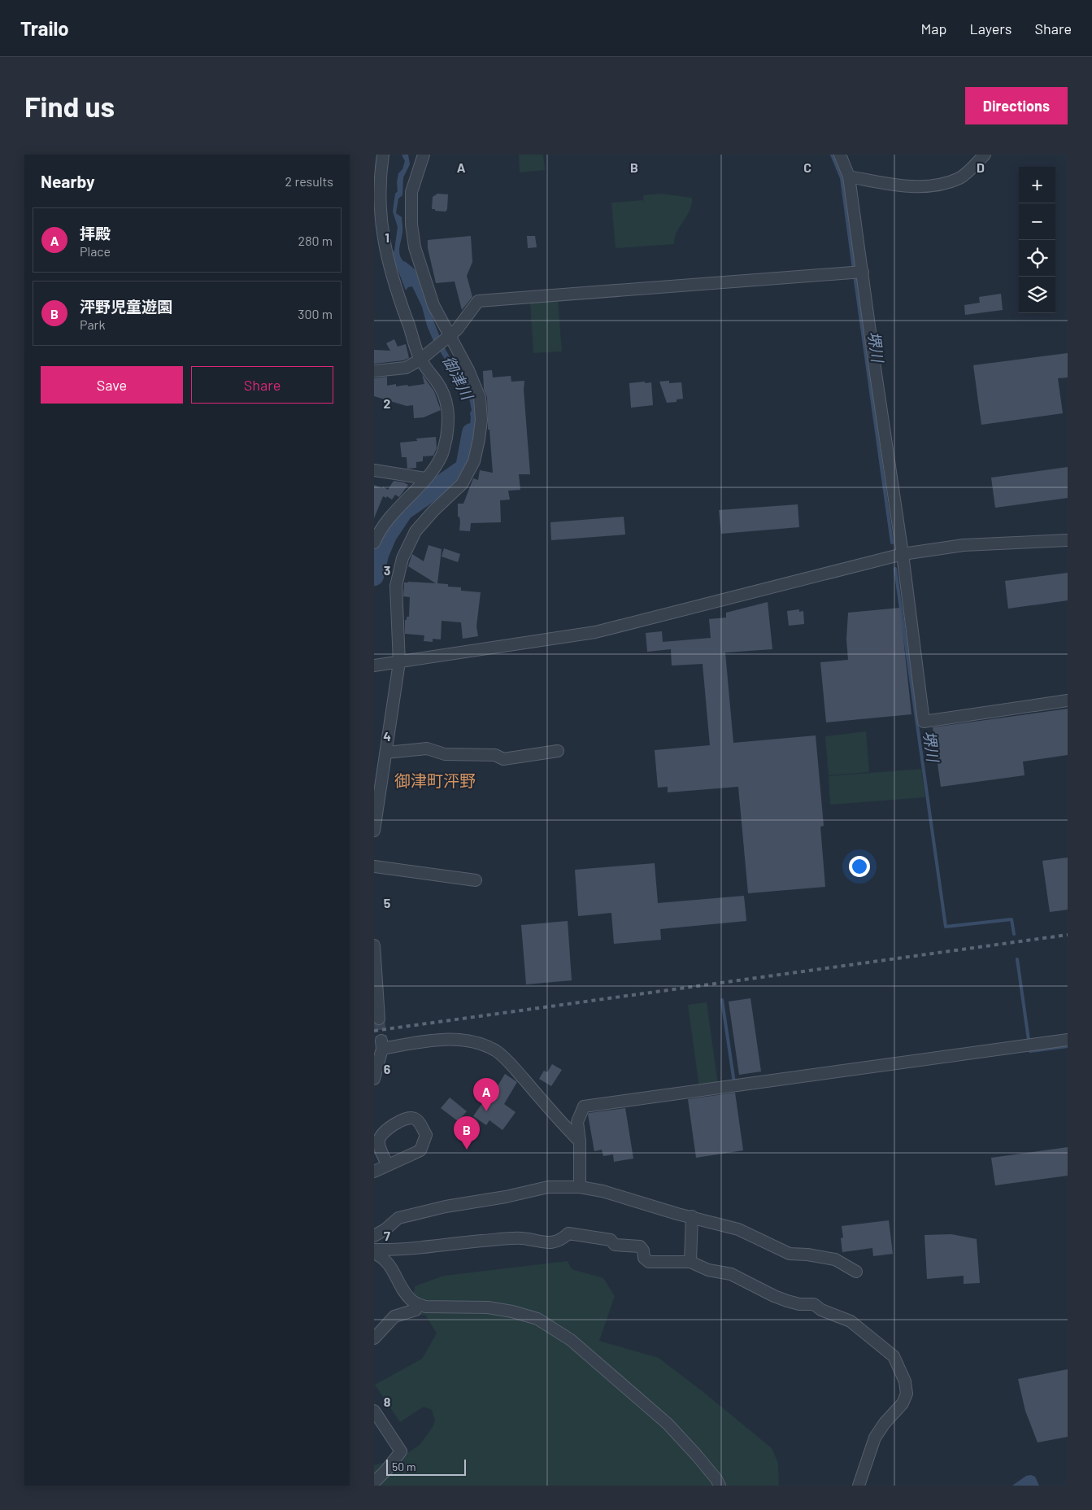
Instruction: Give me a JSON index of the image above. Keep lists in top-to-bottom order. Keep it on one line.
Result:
{"districts":["御津町泙野"],"water":["堺川","御津川"],"scale_bar":"50 m","page":{"header":"Trailo","nav":["Map","Layers","Share"],"buttons":["Directions",["Save","Share"]],"title":"Find us","heading":["Nearby","2 results"],"map_buttons":["+","−"],"list":[{"mark":"A","name":"拝殿","note":"Place","value":"280 m"},{"mark":"B","name":"泙野児童遊園","note":"Park","value":"300 m"}],"pins":["A","B"],"scale":"50 m"},"grid":{"columns":["A","B","C","D"],"rows":["1","2","3","4","5","6","7","8"]}}
